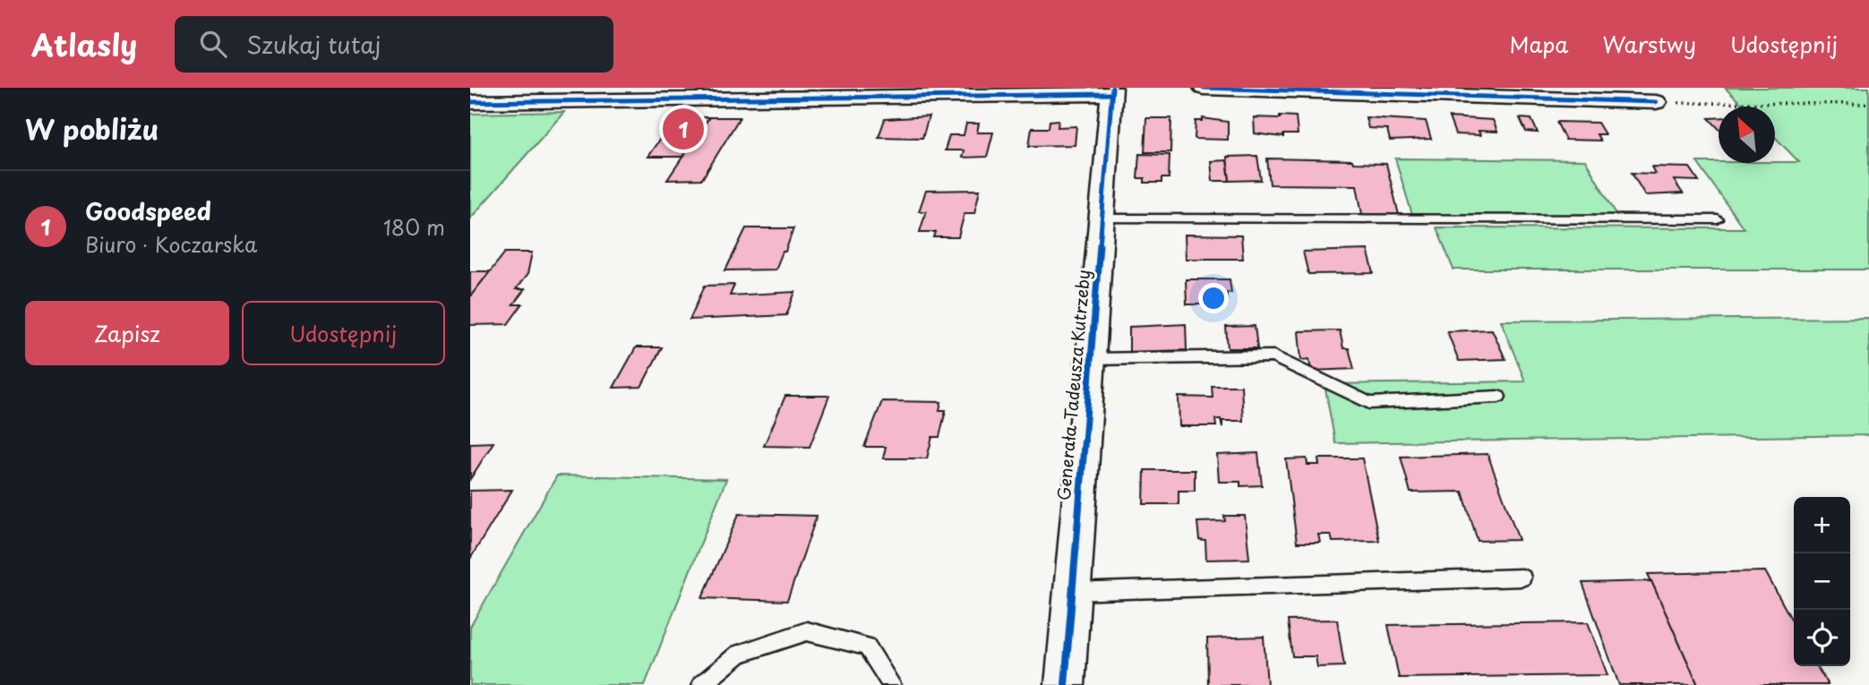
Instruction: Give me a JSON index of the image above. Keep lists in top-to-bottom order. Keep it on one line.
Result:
{"streets":{"street":["Generała Tadeusza Kutrzeby"]},"north":"top left","page":{"header":"Atlasly","search":"Szukaj tutaj","nav":["Mapa","Warstwy","Udostępnij"],"heading":"W pobliżu","pins":"1","list":[{"mark":"1","name":"Goodspeed","note":"Biuro · Koczarska","value":"180 m"}],"buttons":["Zapisz","Udostępnij"],"map_buttons":["+","−"]}}
